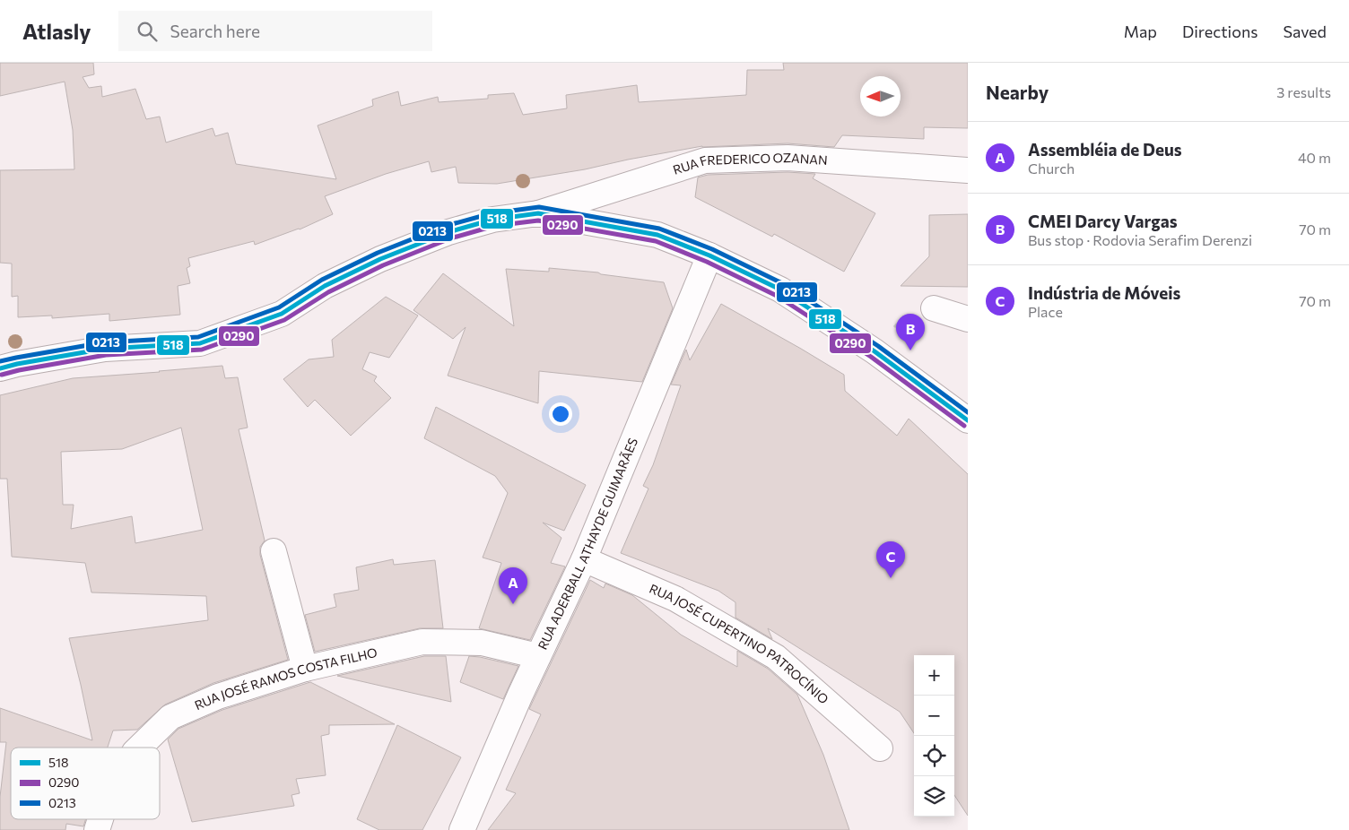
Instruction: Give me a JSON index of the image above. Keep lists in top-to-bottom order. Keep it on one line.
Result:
{"streets":{"street":["RUA FREDERICO OZANAN","RUA ADERBALL ATHAYDE GUIMARÃES","RUA JOSÉ CUPERTINO PATROCÍNIO","RUA JOSÉ RAMOS COSTA FILHO"]},"crossings":[["RUA ADERBALL ATHAYDE GUIMARÃES","RUA JOSÉ CUPERTINO PATROCÍNIO"],["RUA ADERBALL ATHAYDE GUIMARÃES","RUA JOSÉ RAMOS COSTA FILHO"]],"lines":["transit line 0213","transit line 518","transit line 0290"],"legend":["518","0290","0213"],"north":"left","page":{"header":"Atlasly","search":"Search here","nav":["Map","Directions","Saved"],"heading":["Nearby","3 results"],"list":[{"mark":"A","name":"Assembléia de Deus","note":"Church","value":"40 m"},{"mark":"B","name":"CMEI Darcy Vargas","note":"Bus stop · Rodovia Serafim Derenzi","value":"70 m"},{"mark":"C","name":"Indústria de Móveis","note":"Place","value":"70 m"}],"pins":["B","C","A"],"map_buttons":["+","−"]}}
